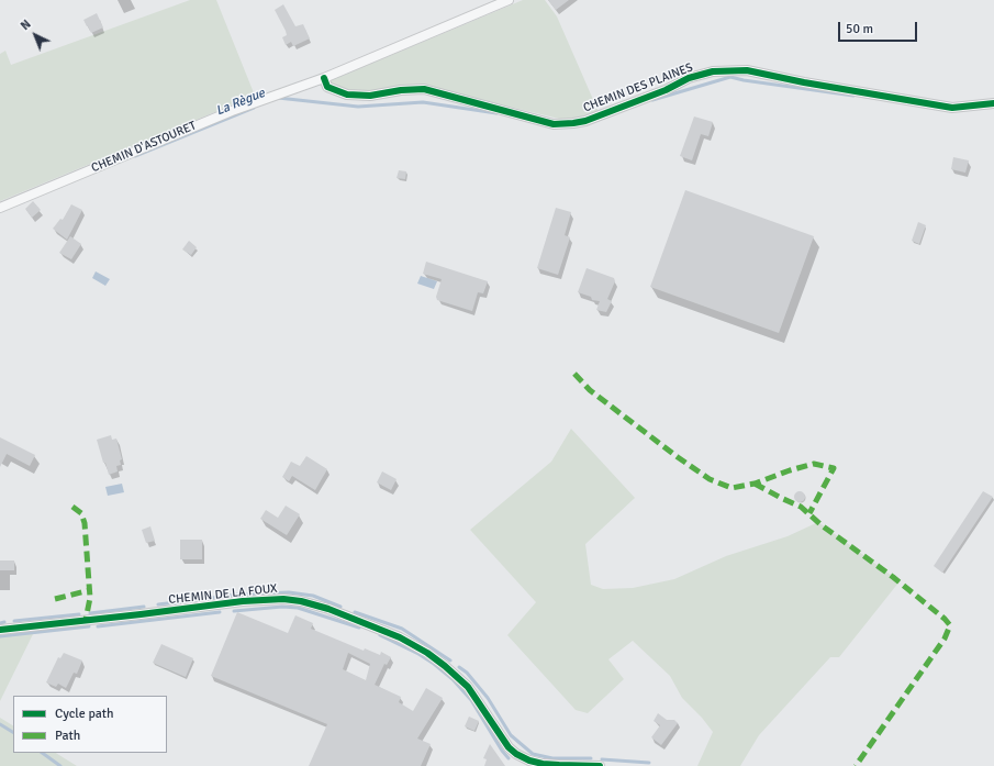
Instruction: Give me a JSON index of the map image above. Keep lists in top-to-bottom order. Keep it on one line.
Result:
{"streets":{"street":["CHEMIN DES PLAINES","CHEMIN D'ASTOURET","CHEMIN DE LA FOUX"]},"crossings":[["CHEMIN DES PLAINES","CHEMIN D'ASTOURET"]],"water":["La Règue"],"legend":["Cycle path","Path"],"scale_bar":"50 m","north":"top left"}
